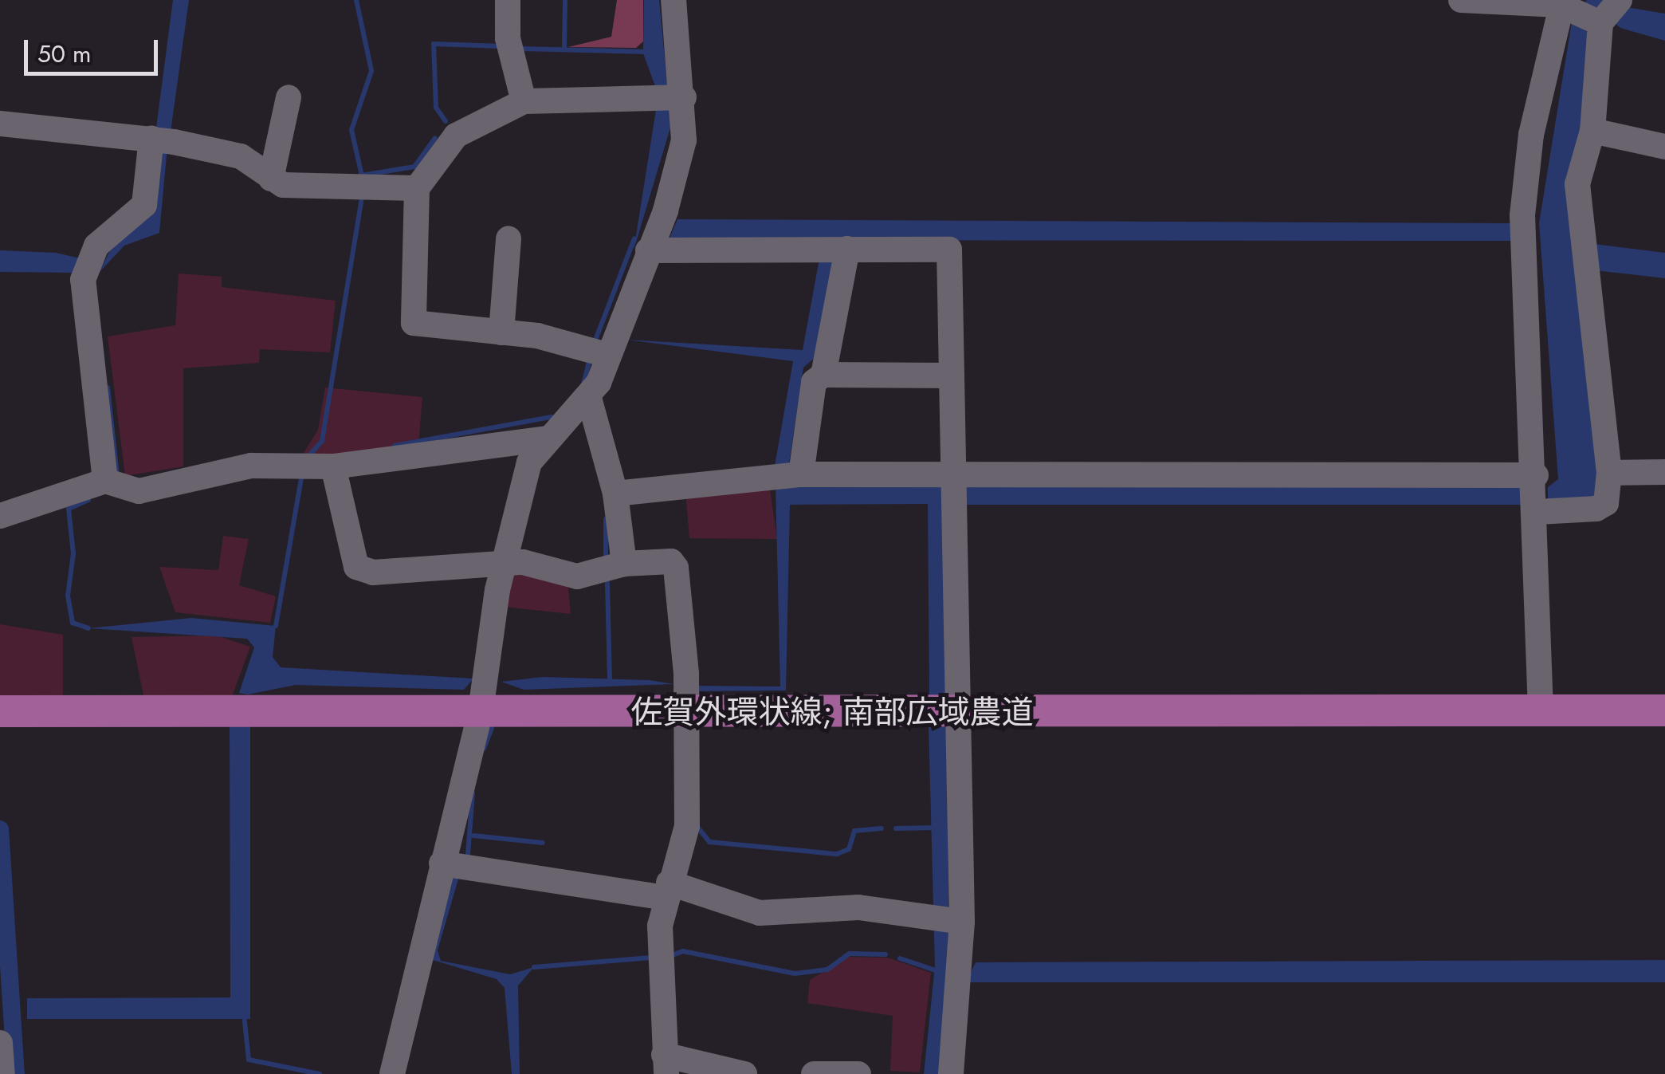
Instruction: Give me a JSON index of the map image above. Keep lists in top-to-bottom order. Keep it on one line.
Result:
{"streets":{"main road":["佐賀外環状線; 南部広域農道"]},"scale_bar":"50 m"}
